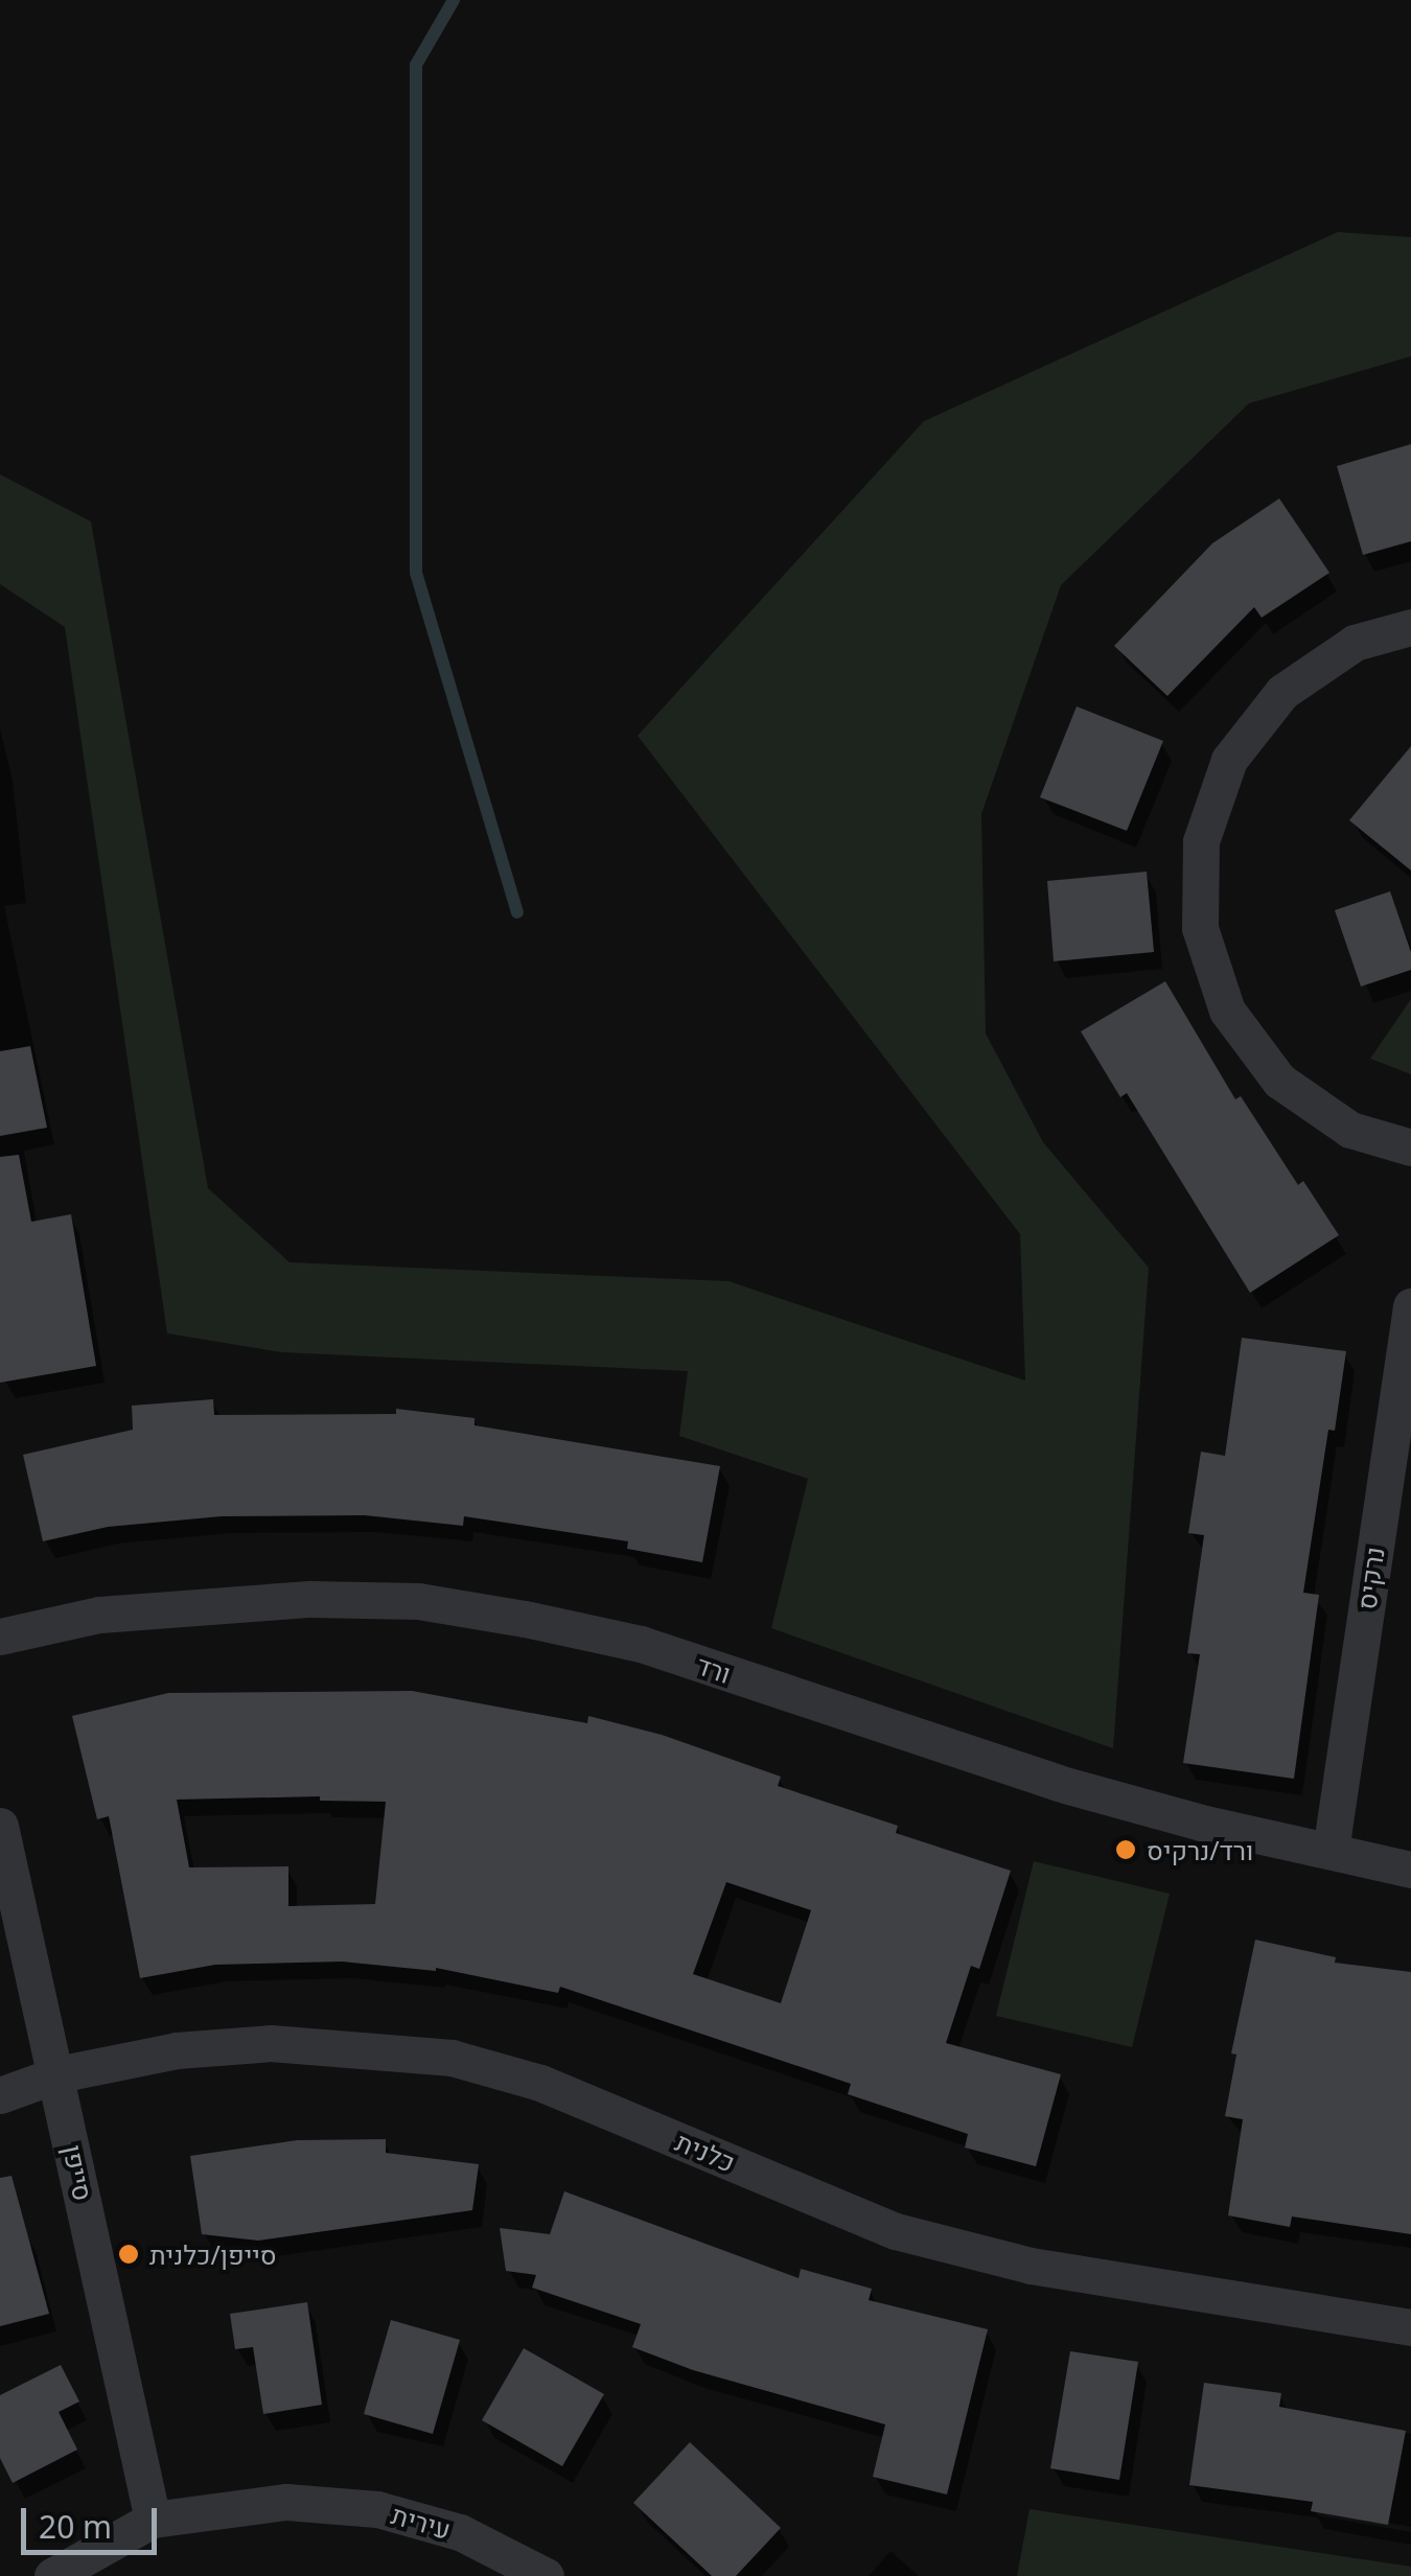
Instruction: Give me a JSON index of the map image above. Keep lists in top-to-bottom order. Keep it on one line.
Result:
{"streets":{"street":["נרקיס","ורד","כלנית","סייפן","עירית"]},"crossings":[["נרקיס","ורד"],["כלנית","סייפן"],["סייפן","עירית"]],"places":["ורד/נרקיס","סייפן/כלנית"],"scale_bar":"20 m"}
